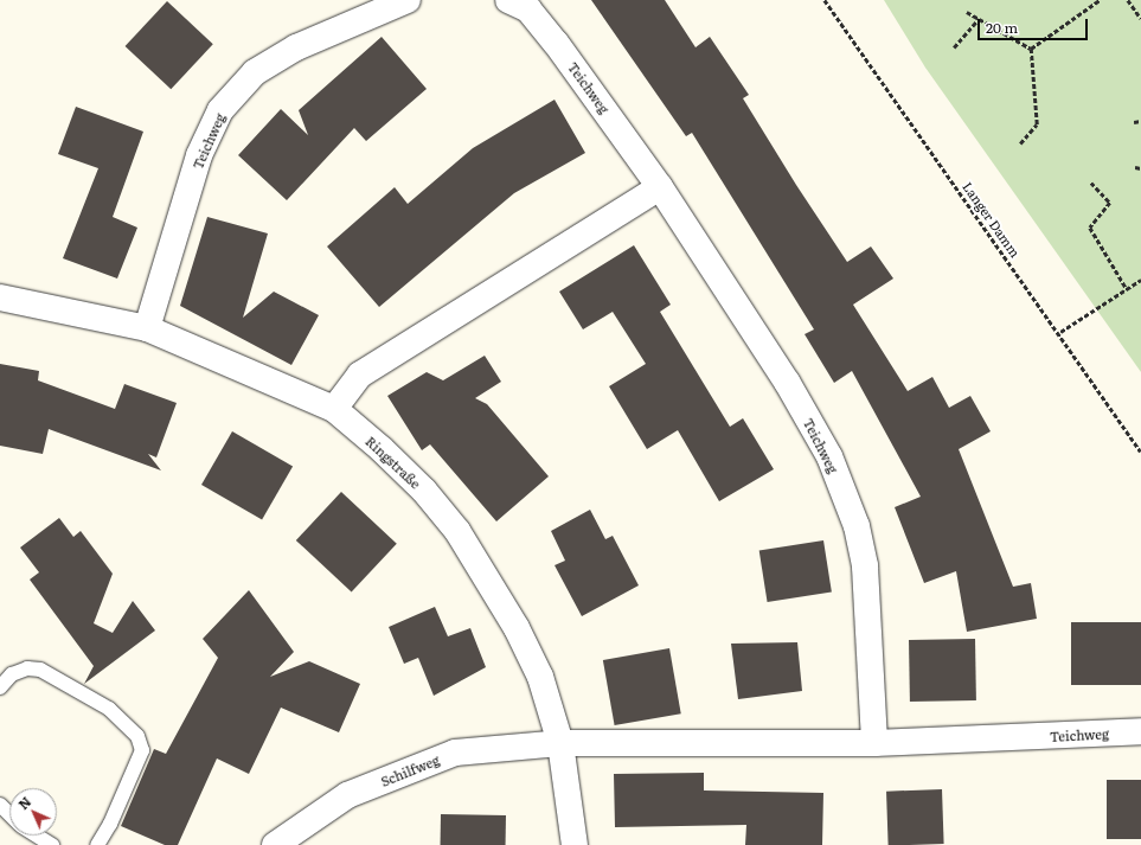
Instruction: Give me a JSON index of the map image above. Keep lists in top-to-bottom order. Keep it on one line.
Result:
{"streets":{"street":["Teichweg","Ringstraße","Schilfweg"],"path":["Langer Damm"]},"crossings":[["Teichweg","Ringstraße"],["Teichweg","Schilfweg"],["Ringstraße","Schilfweg"]],"scale_bar":"20 m","north":"top left"}
